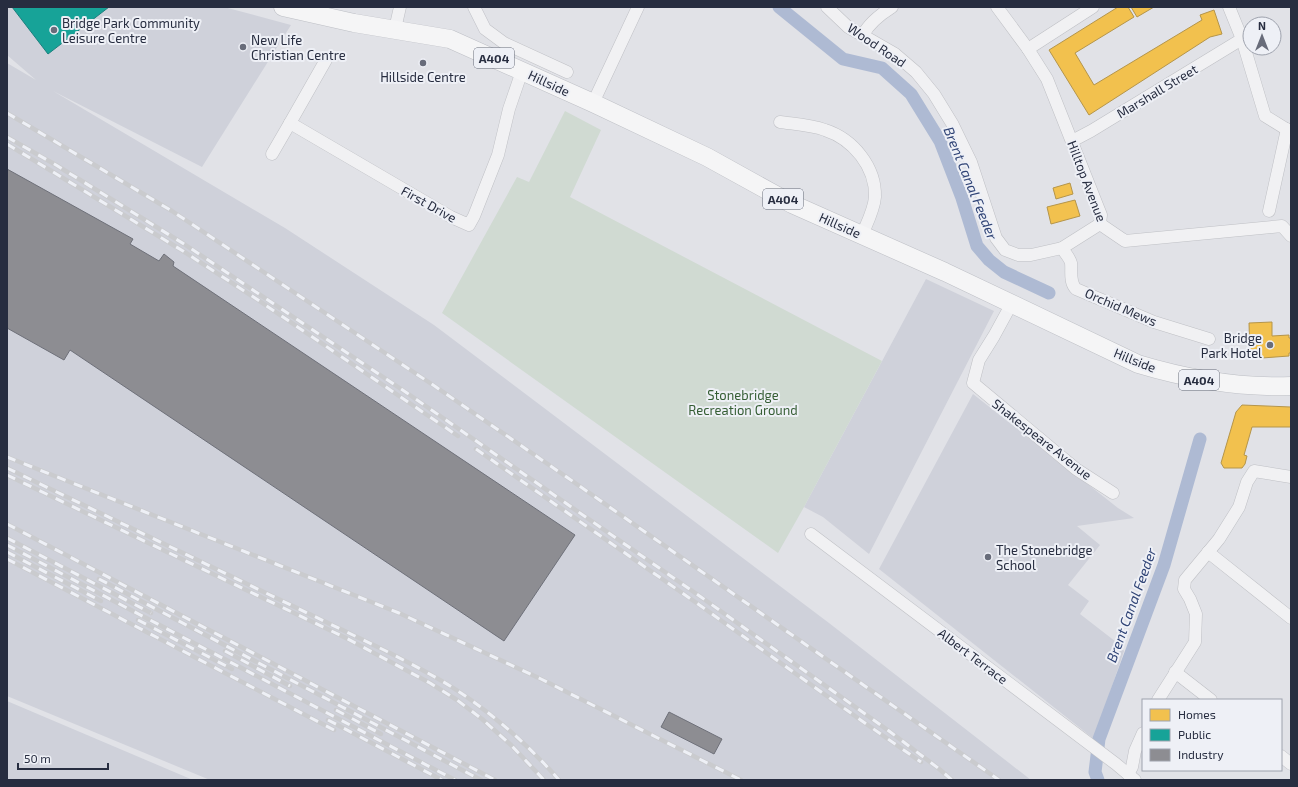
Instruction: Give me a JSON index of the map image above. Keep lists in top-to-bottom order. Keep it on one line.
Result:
{"streets":{"main road":["A404","Hillside"],"street":["Wood Road","Marshall Street","Hilltop Avenue","First Drive","Orchid Mews","Shakespeare Avenue","Albert Terrace"]},"crossings":[["Wood Road","Hilltop Avenue"],["Wood Road","Orchid Mews"],["Hillside","First Drive"],["Hillside","Shakespeare Avenue"],["Marshall Street","Hilltop Avenue"]],"water":["Brent Canal Feeder"],"parks":["Stonebridge Recreation Ground"],"places":["Bridge Park Community Leisure Centre","New Life Christian Centre","Hillside Centre","Bridge Park Hotel","The Stonebridge School"],"legend":["Homes","Public","Industry"],"scale_bar":"50 m","north":"top"}
